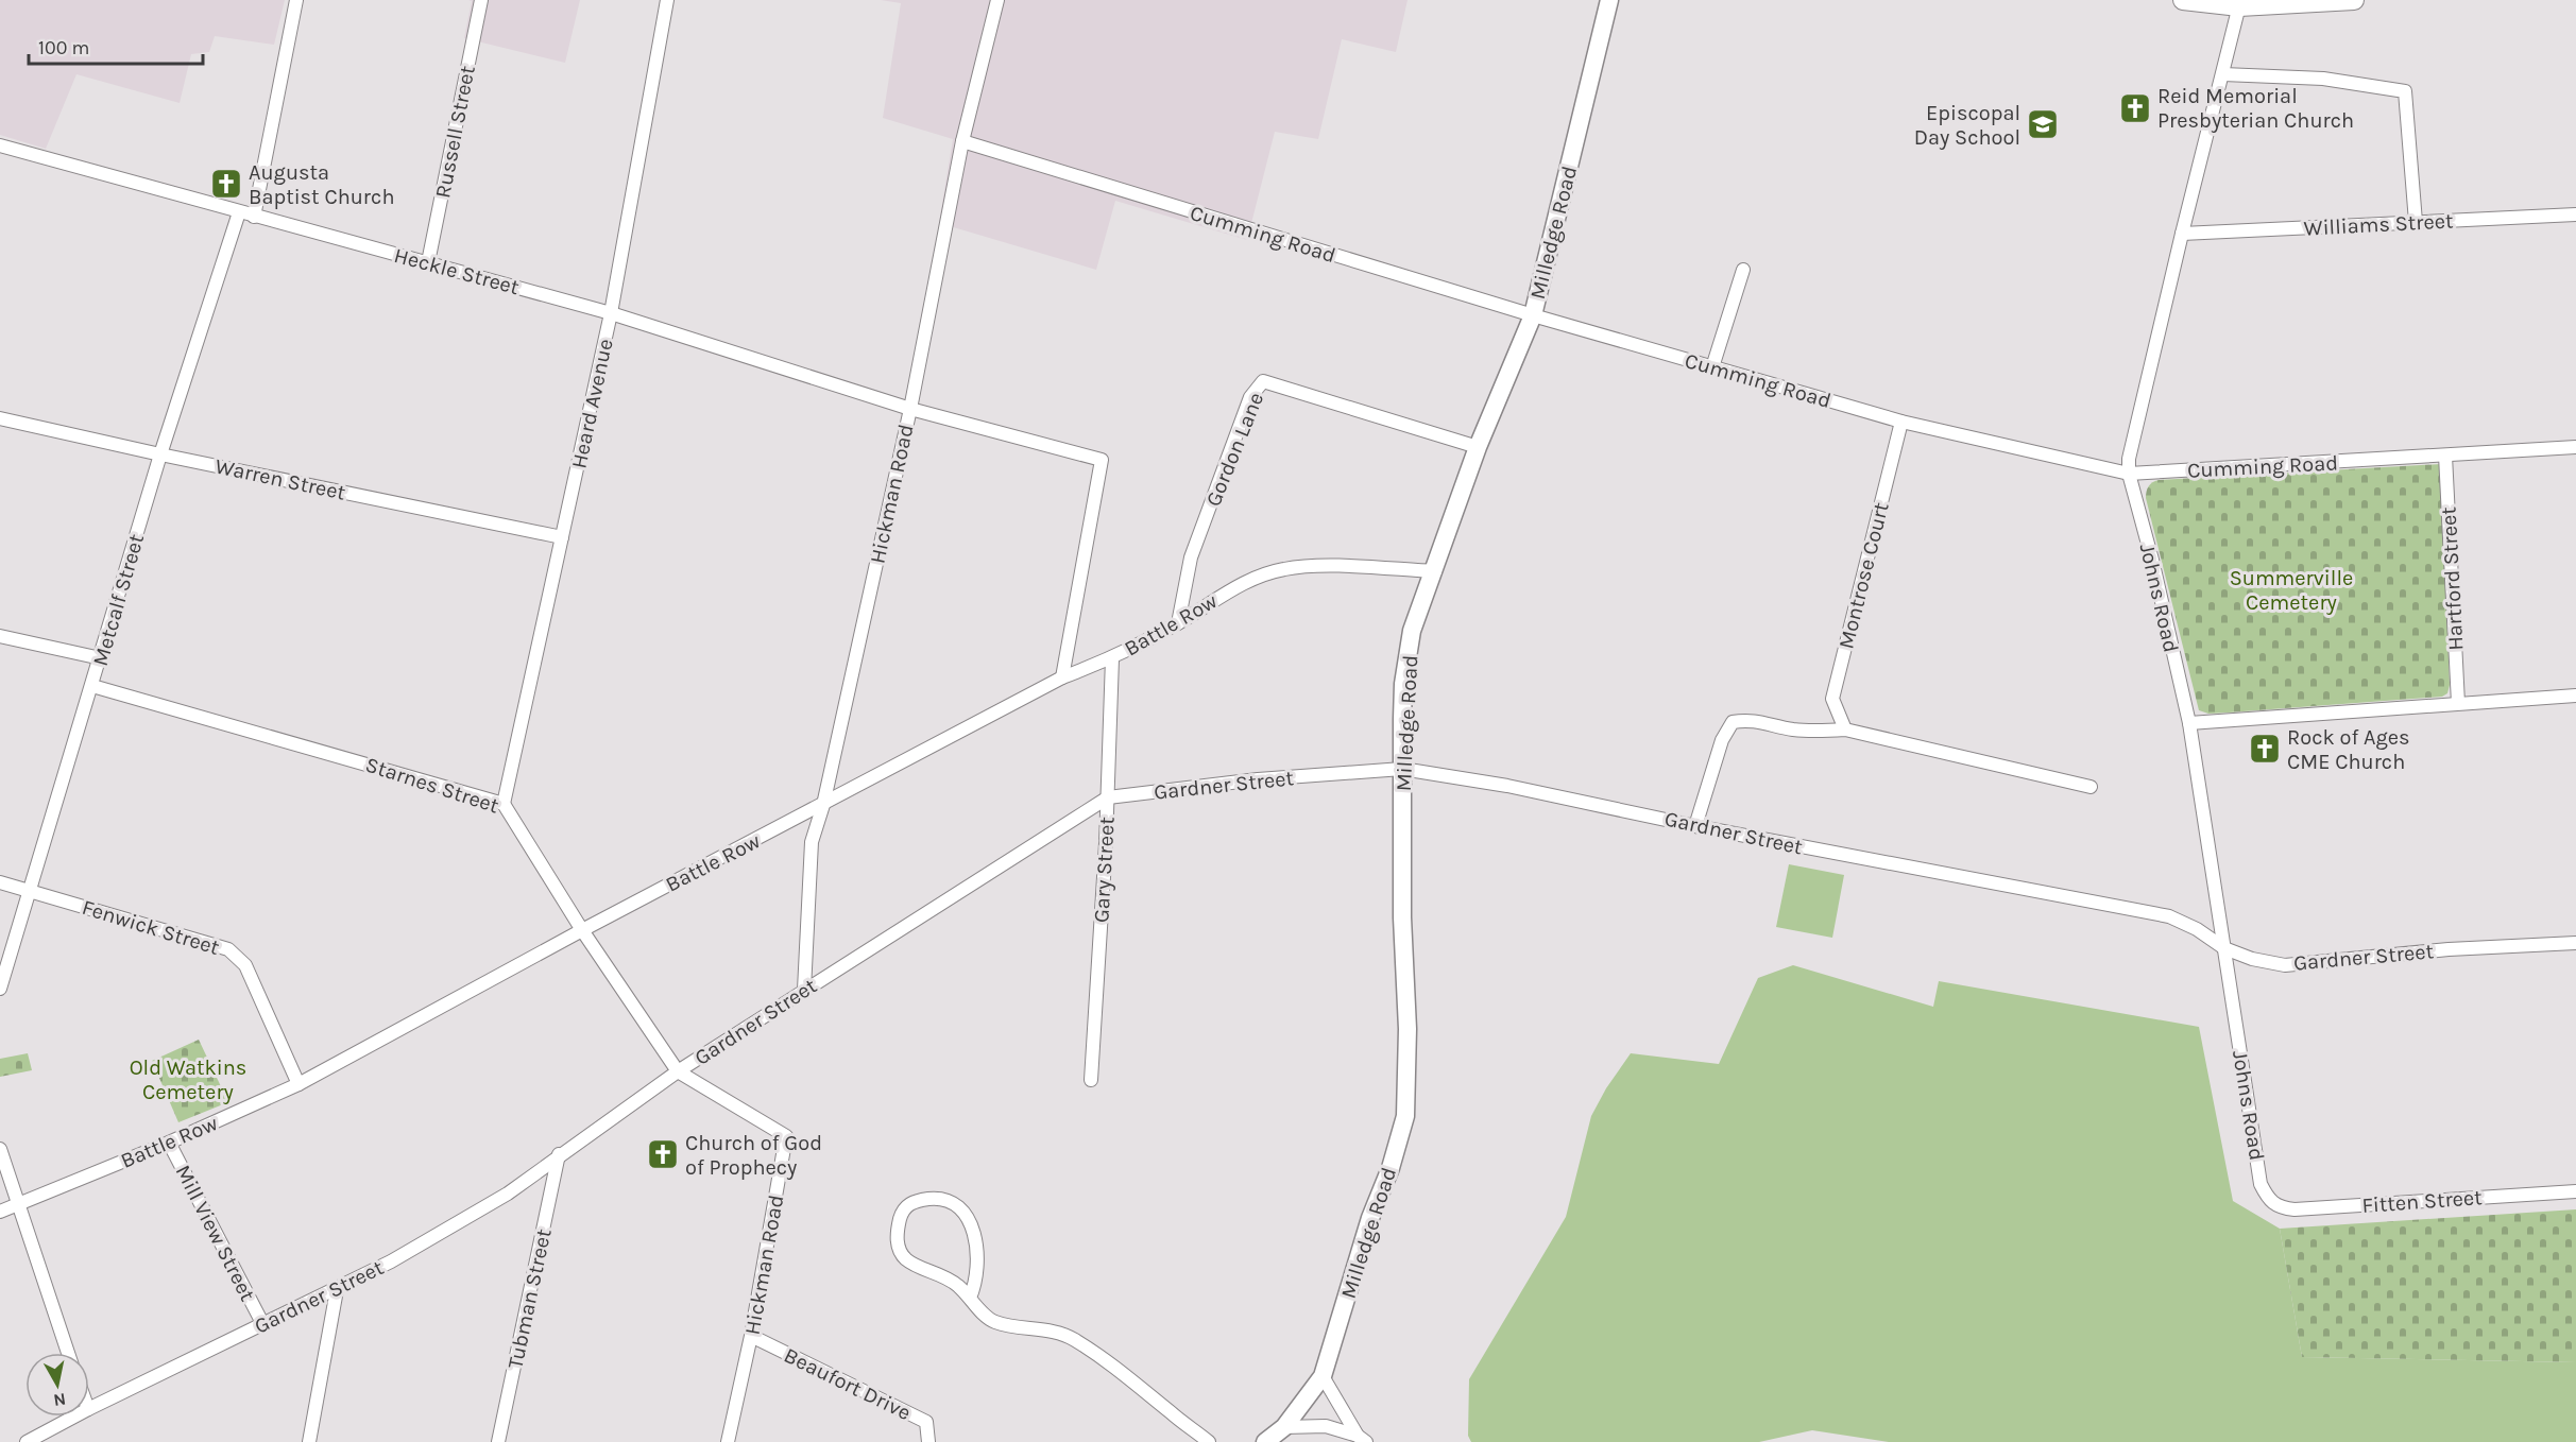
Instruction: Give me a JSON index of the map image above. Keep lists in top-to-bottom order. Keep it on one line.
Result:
{"streets":{"street":["Russell Street","Williams Street","Milledge Road","Cumming Road","Heckle Street","Heard Avenue","Gordon Lane","Warren Street","Hickman Road","Montrose Court","Hartford Street","Johns Road","Metcalf Street","Battle Row","Starnes Street","Gardner Street","Gary Street","Fenwick Street","Fitten Street","Mill View Street","Tubman Street","Beaufort Drive"]},"crossings":[["Russell Street","Heckle Street"],["Williams Street","Johns Road"],["Milledge Road","Cumming Road"],["Milledge Road","Gordon Lane"],["Milledge Road","Battle Row"],["Milledge Road","Gardner Street"],["Cumming Road","Hickman Road"],["Cumming Road","Montrose Court"],["Cumming Road","Hartford Street"],["Cumming Road","Johns Road"],["Heckle Street","Heard Avenue"],["Heckle Street","Hickman Road"],["Heckle Street","Metcalf Street"],["Heard Avenue","Warren Street"],["Heard Avenue","Starnes Street"],["Gordon Lane","Battle Row"],["Warren Street","Metcalf Street"],["Hickman Road","Battle Row"],["Hickman Road","Starnes Street"],["Hickman Road","Gardner Street"],["Hickman Road","Beaufort Drive"],["Johns Road","Gardner Street"],["Johns Road","Fitten Street"],["Metcalf Street","Starnes Street"],["Metcalf Street","Fenwick Street"],["Battle Row","Starnes Street"],["Battle Row","Gary Street"],["Battle Row","Fenwick Street"],["Battle Row","Mill View Street"],["Starnes Street","Gardner Street"],["Gardner Street","Gary Street"],["Gardner Street","Mill View Street"],["Gardner Street","Tubman Street"]],"parks":["Summerville Cemetery","Old Watkins Cemetery"],"places":{"church":["Reid Memorial Presbyterian Church","Augusta Baptist Church","Rock of Ages CME Church","Church of God of Prophecy"],"school or university":["Episcopal Day School"]},"scale_bar":"100 m","north":"bottom"}
